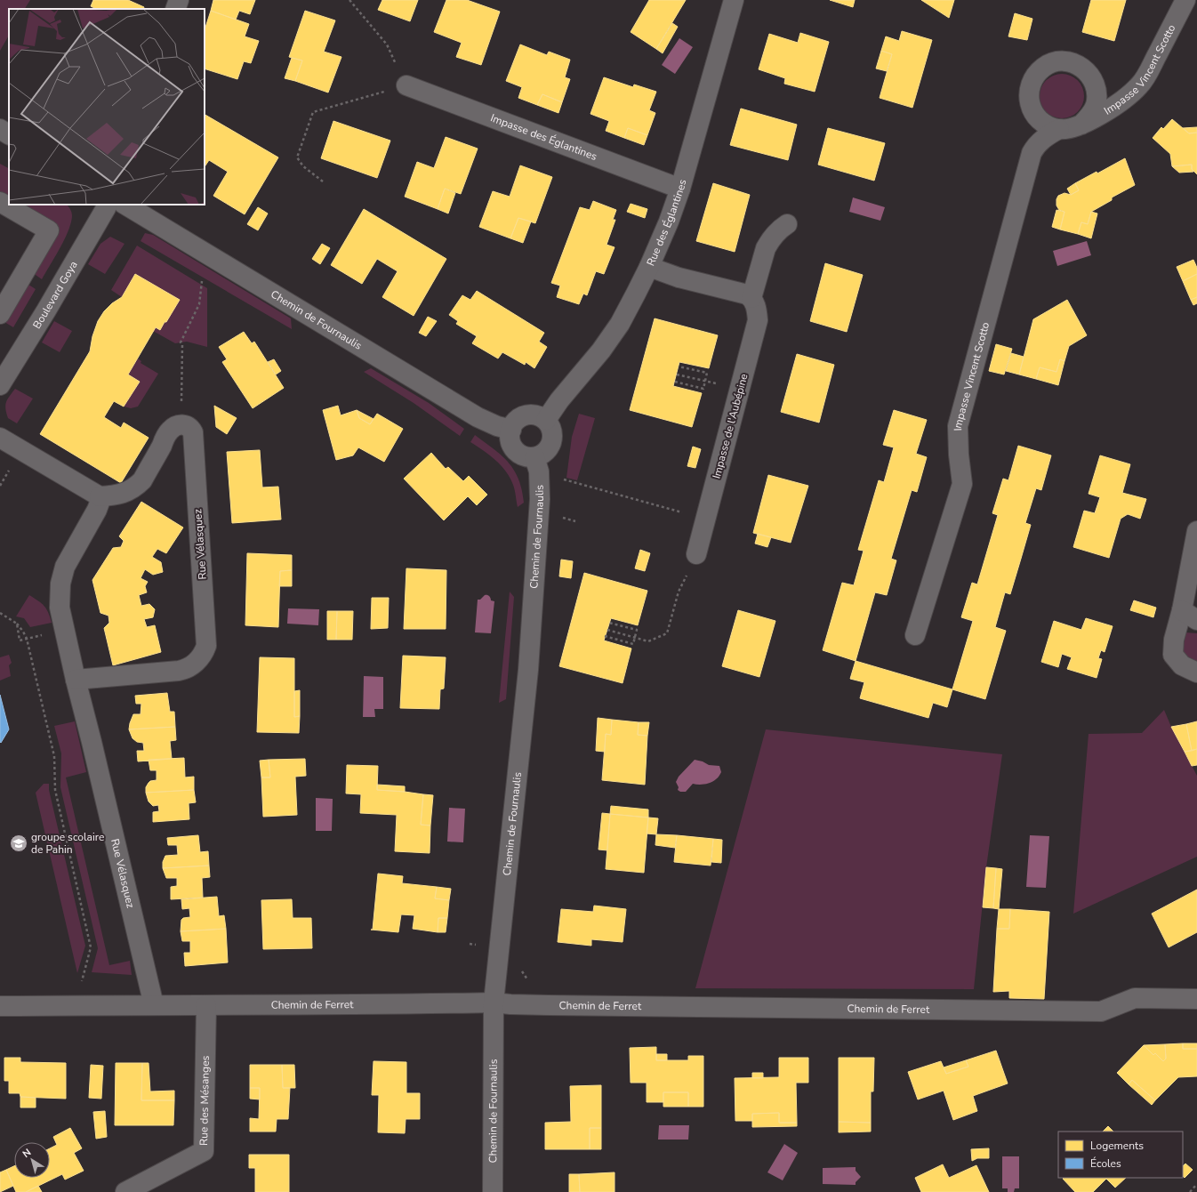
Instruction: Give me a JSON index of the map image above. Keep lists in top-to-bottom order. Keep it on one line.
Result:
{"streets":{"street":["Impasse Vincent Scotto","Impasse des Églantines","Rue des Églantines","Boulevard Goya","Chemin de Fournaulis","Impasse de l'Aubépine","Rue Vélasquez","Chemin de Ferret","Rue des Mésanges"]},"crossings":[["Impasse des Églantines","Rue des Églantines"],["Rue des Églantines","Chemin de Fournaulis"],["Chemin de Fournaulis","Chemin de Ferret"],["Rue Vélasquez","Chemin de Ferret"],["Chemin de Ferret","Rue des Mésanges"]],"places":{"school or university":["groupe scolaire de Pahin"]},"legend":["Logements","Écoles"],"north":"top left"}
